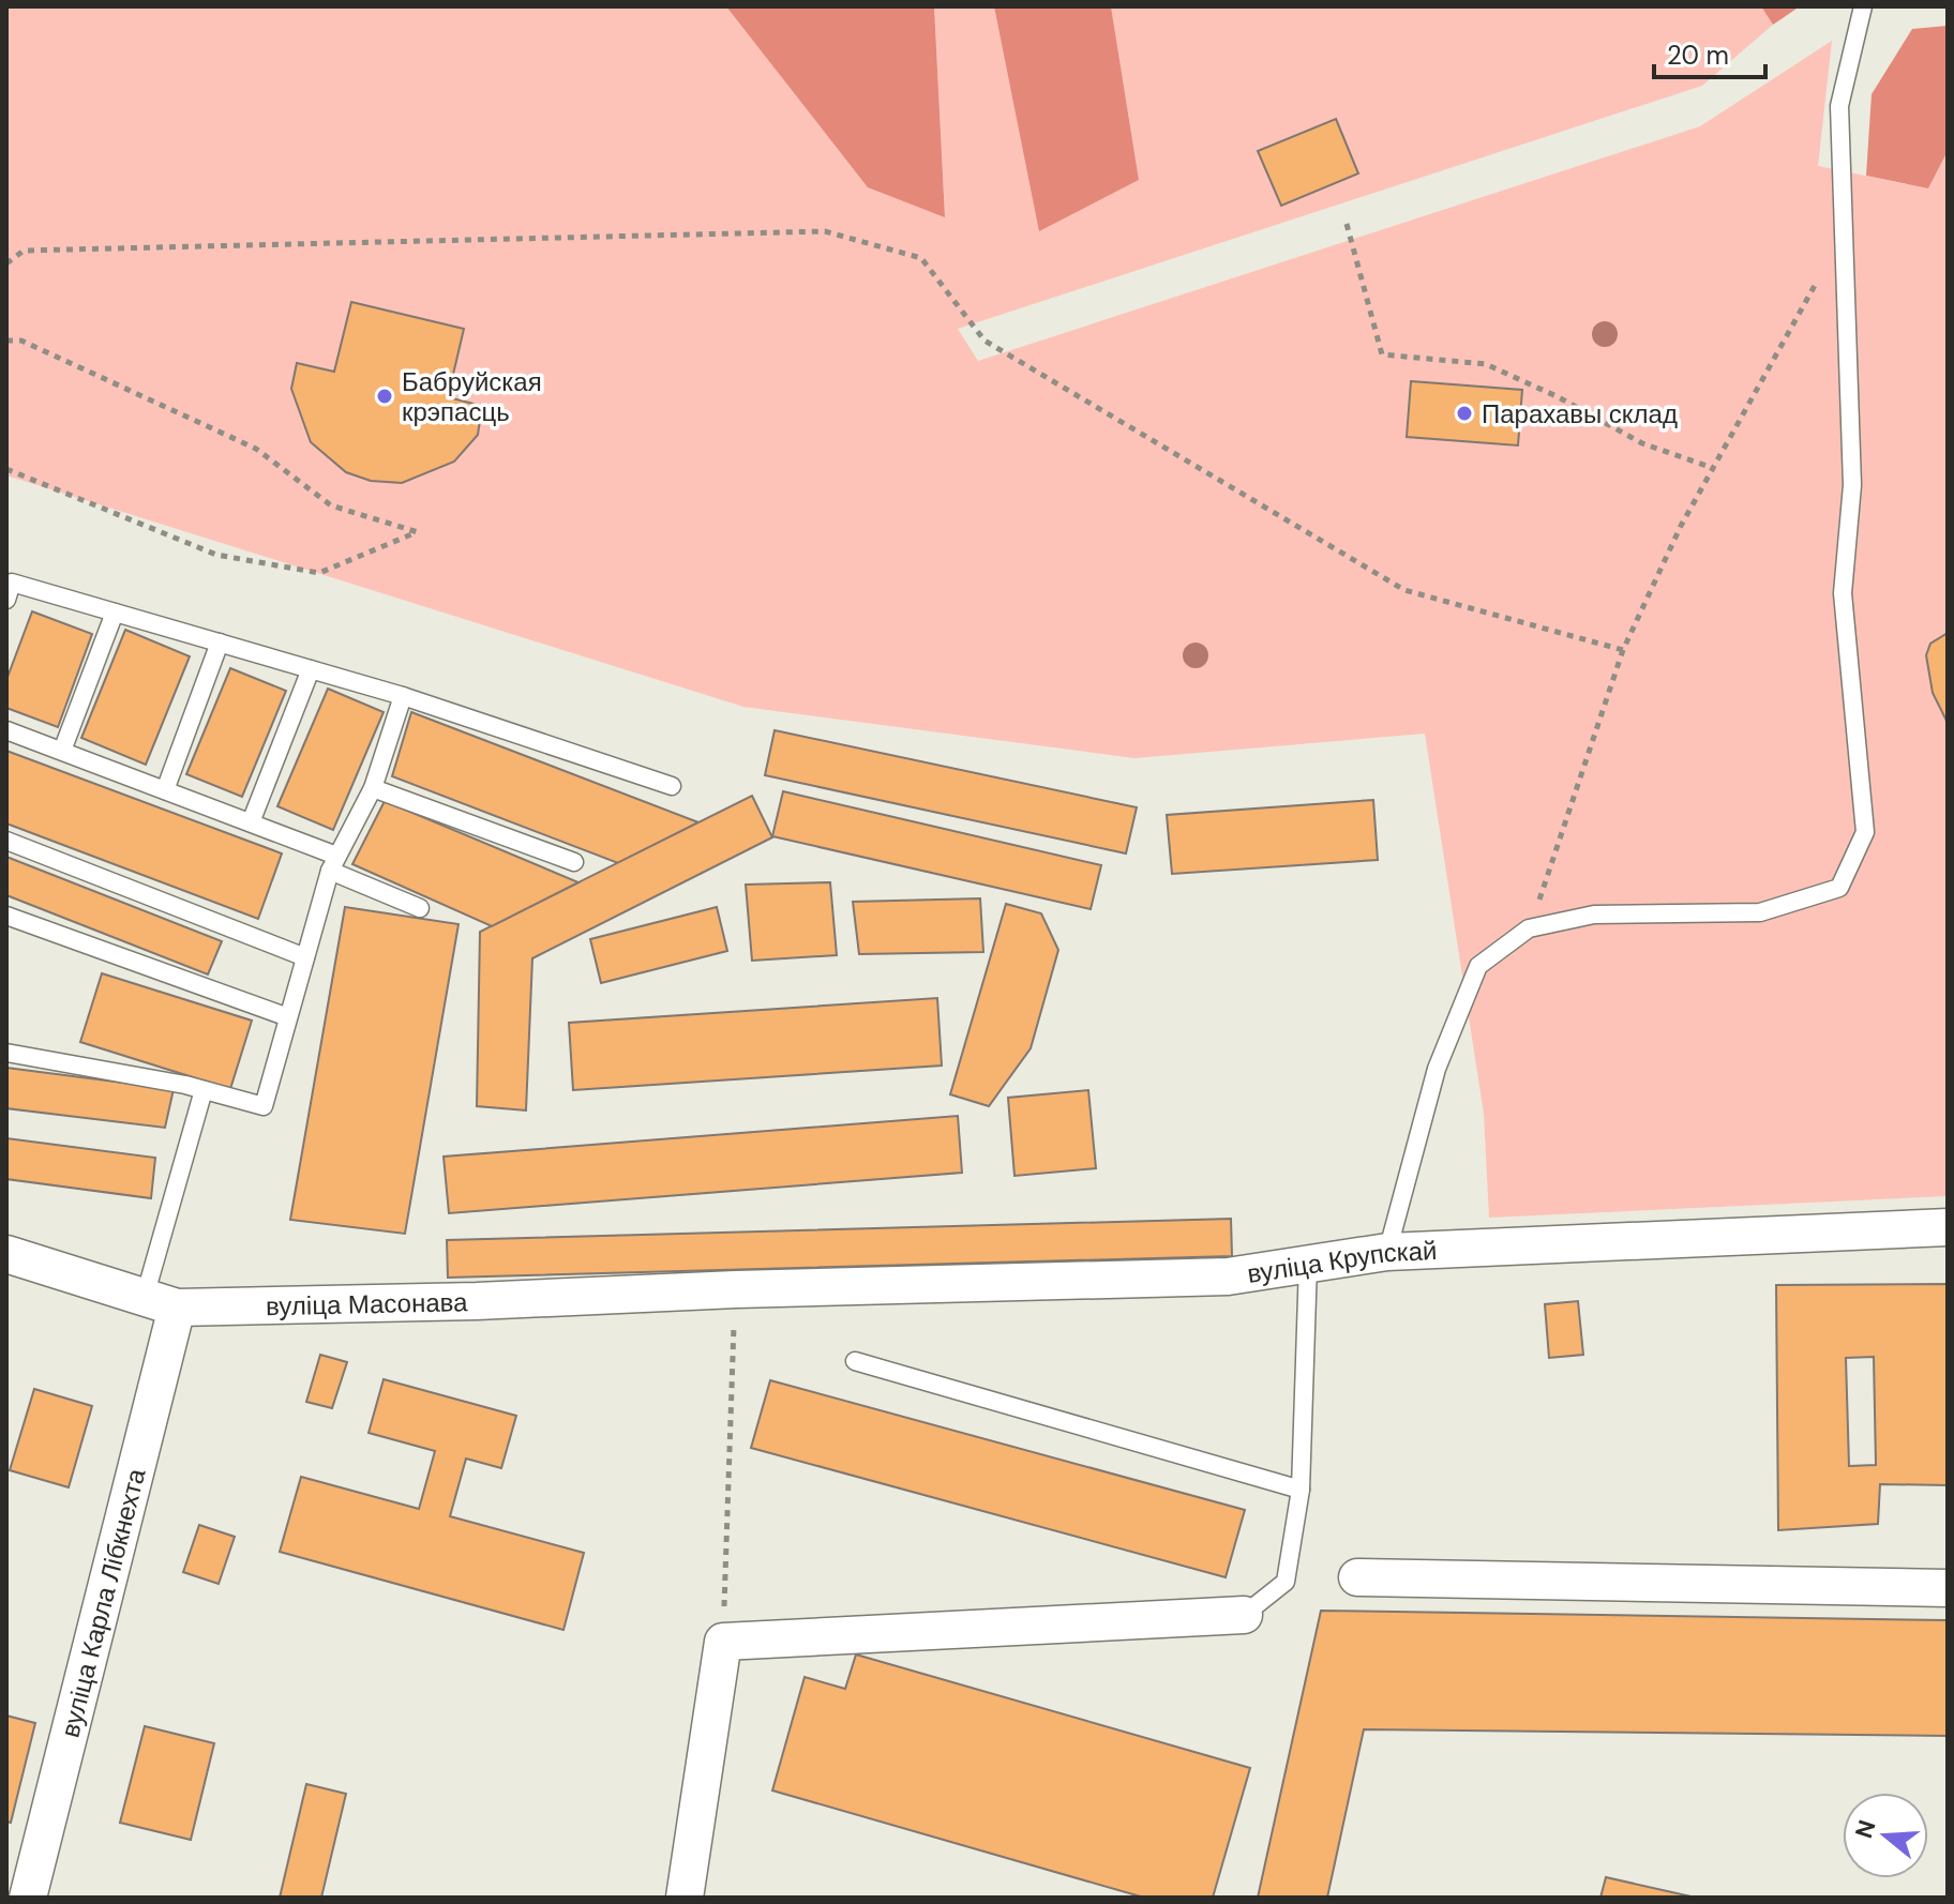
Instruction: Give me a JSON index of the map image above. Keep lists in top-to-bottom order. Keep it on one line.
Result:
{"streets":{"street":["вуліца Крупскай","вуліца Масонава","вуліца Карла Лібкнехта"]},"crossings":[["вуліца Крупскай","вуліца Масонава"],["вуліца Масонава","вуліца Карла Лібкнехта"]],"places":["Бабруйская крэпасць","Парахавы склад"],"scale_bar":"20 m","north":"left"}
